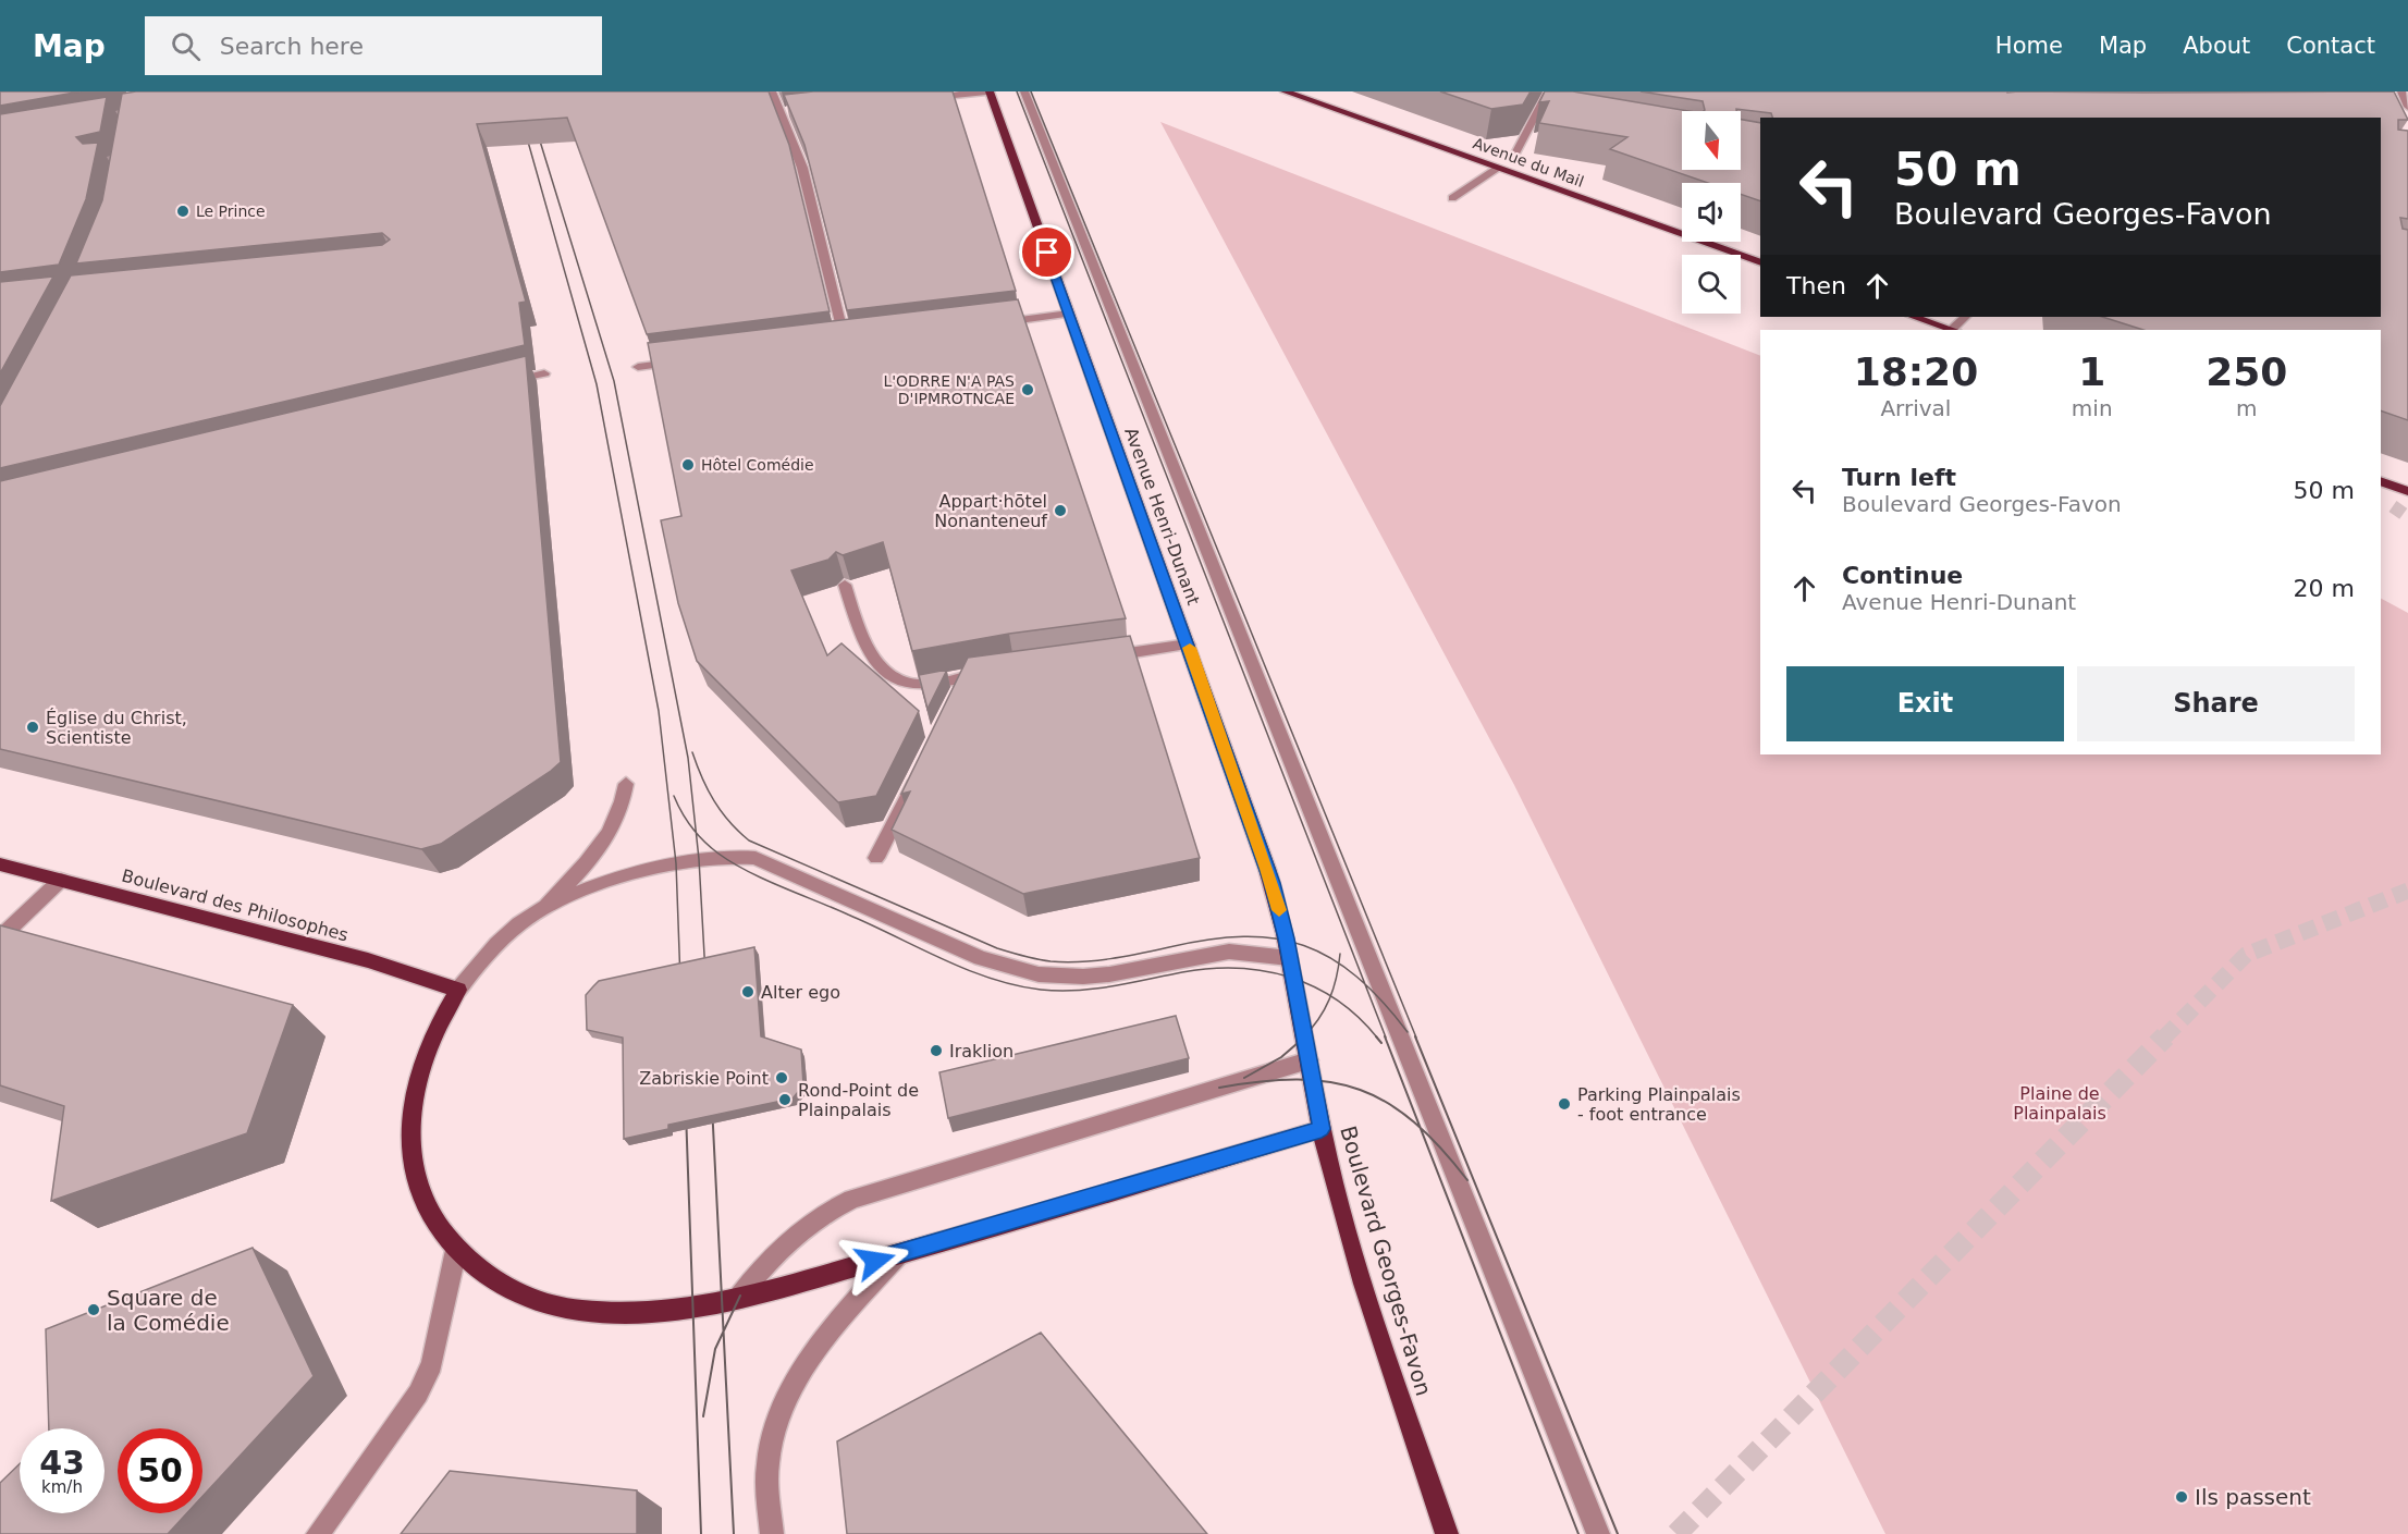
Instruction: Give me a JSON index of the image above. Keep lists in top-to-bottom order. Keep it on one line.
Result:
{"streets":{"main road":["Avenue du Mail","Avenue Henri-Dunant","Boulevard des Philosophes","Boulevard Georges-Favon"]},"crossings":[["Avenue Henri-Dunant","Boulevard Georges-Favon"]],"parks":["Plaine de Plainpalais"],"places":["Le Prince","L'ODRRE N'A PAS D'IPMROTNCAE","Hôtel Comédie","Appart‧hōtel Nonanteneuf","Église du Christ, Scientiste","Alter ego","Iraklion","Zabriskie Point","Rond-Point de Plainpalais","Parking Plainpalais - foot entrance","Square de la Comédie","Ils passent"],"north":"bottom","page":{"header":"Map","search":"Search here","nav":["Home","Map","About","Contact"],"turn":["50 m","Boulevard Georges-Favon"],"then":"Then","eta":["18:20","Arrival","1","min","250","m"],"list":[{"name":"Turn left","note":"Boulevard Georges-Favon","value":"50 m"},{"name":"Continue","note":"Avenue Henri-Dunant","value":"20 m"}],"buttons":["Exit","Share"],"speed":"43 km/h","limit":"50"}}
